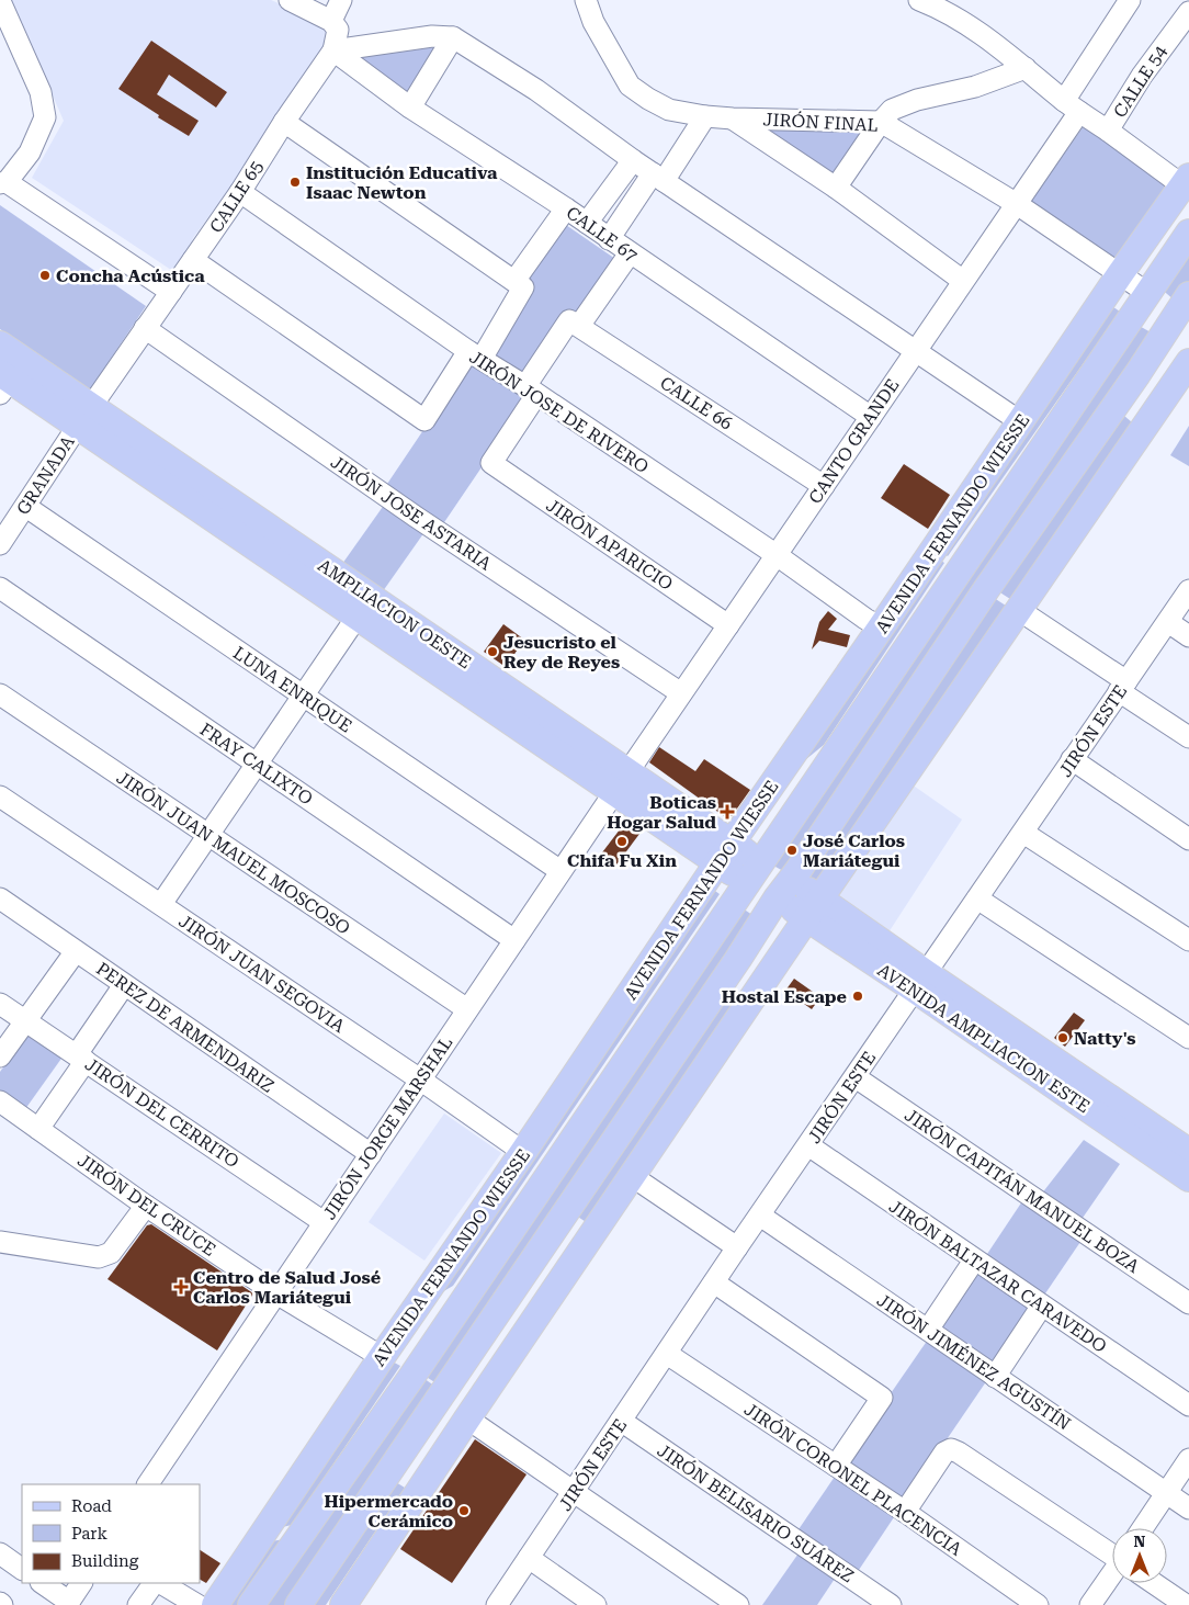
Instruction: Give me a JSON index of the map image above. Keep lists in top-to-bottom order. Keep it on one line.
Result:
{"streets":{"main road":["JIRÓN FINAL","AVENIDA FERNANDO WIESSE","AMPLIACION OESTE","AVENIDA AMPLIACION ESTE"],"street":["CALLE 54","CALLE 65","CALLE 67","CALLE 66","JIRÓN JOSE DE RIVERO","CANTO GRANDE","GRANADA","JIRÓN JOSE ASTARIA","JIRÓN APARICIO","LUNA ENRIQUE","JIRÓN ESTE","FRAY CALIXTO","JIRÓN JUAN MAUEL MOSCOSO","JIRÓN JUAN SEGOVIA","PEREZ DE ARMENDARIZ","JIRÓN DEL CERRITO","JIRÓN JORGE MARSHAL","JIRÓN CAPITÁN MANUEL BOZA","JIRÓN DEL CRUCE","JIRÓN BALTAZAR CARAVEDO","JIRÓN JIMÉNEZ AGUSTÍN","JIRÓN CORONEL PLACENCIA","JIRÓN BELISARIO SUÁREZ"]},"crossings":[["CALLE 54","AVENIDA FERNANDO WIESSE"],["JIRÓN FINAL","CANTO GRANDE"],["JIRÓN FINAL","AVENIDA FERNANDO WIESSE"],["CALLE 65","CALLE 67"],["CALLE 65","JIRÓN JOSE DE RIVERO"],["CALLE 65","GRANADA"],["CALLE 65","JIRÓN JOSE ASTARIA"],["CALLE 65","AMPLIACION OESTE"],["CALLE 67","CANTO GRANDE"],["CALLE 66","CANTO GRANDE"],["JIRÓN JOSE DE RIVERO","CANTO GRANDE"],["JIRÓN JOSE DE RIVERO","AVENIDA FERNANDO WIESSE"],["JIRÓN JOSE DE RIVERO","JIRÓN APARICIO"],["CANTO GRANDE","JIRÓN JOSE ASTARIA"],["CANTO GRANDE","JIRÓN APARICIO"],["CANTO GRANDE","AMPLIACION OESTE"],["CANTO GRANDE","JIRÓN JORGE MARSHAL"],["GRANADA","AMPLIACION OESTE"],["GRANADA","LUNA ENRIQUE"],["AVENIDA FERNANDO WIESSE","AMPLIACION OESTE"],["AVENIDA FERNANDO WIESSE","JIRÓN JUAN SEGOVIA"],["AVENIDA FERNANDO WIESSE","JIRÓN DEL CRUCE"],["AMPLIACION OESTE","AVENIDA AMPLIACION ESTE"],["AMPLIACION OESTE","JIRÓN JORGE MARSHAL"],["LUNA ENRIQUE","JIRÓN JORGE MARSHAL"],["JIRÓN ESTE","AVENIDA AMPLIACION ESTE"],["JIRÓN ESTE","JIRÓN CAPITÁN MANUEL BOZA"],["JIRÓN ESTE","JIRÓN BALTAZAR CARAVEDO"],["JIRÓN ESTE","JIRÓN JIMÉNEZ AGUSTÍN"],["JIRÓN ESTE","JIRÓN CORONEL PLACENCIA"],["JIRÓN ESTE","JIRÓN BELISARIO SUÁREZ"],["FRAY CALIXTO","JIRÓN JORGE MARSHAL"],["JIRÓN JUAN MAUEL MOSCOSO","JIRÓN JORGE MARSHAL"],["JIRÓN JUAN SEGOVIA","JIRÓN JORGE MARSHAL"],["PEREZ DE ARMENDARIZ","JIRÓN JORGE MARSHAL"],["JIRÓN DEL CERRITO","JIRÓN JORGE MARSHAL"],["JIRÓN JORGE MARSHAL","JIRÓN DEL CRUCE"]],"places":{"other":["Institución Educativa Isaac Newton","Concha Acústica","Jesucristo el Rey de Reyes","Chifa Fu Xin","José Carlos Mariátegui","Hostal Escape","Natty's","Hipermercado Cerámico"],"health":["Boticas Hogar Salud","Centro de Salud José Carlos Mariátegui"]},"legend":["Road","Park","Building"],"north":"top"}
